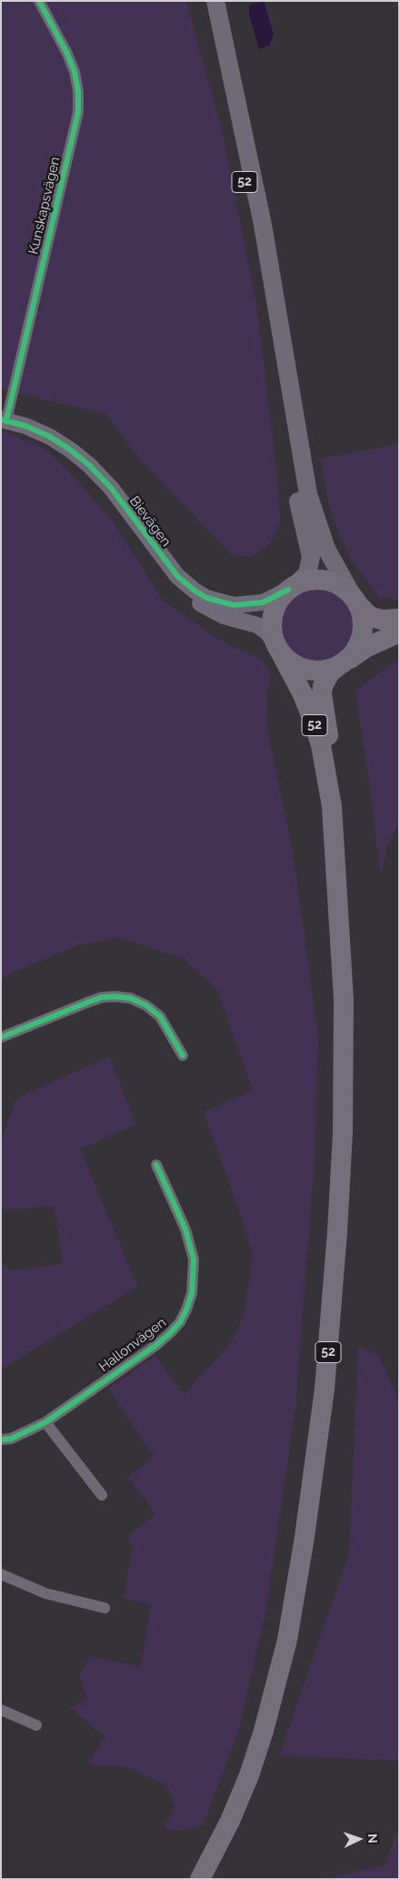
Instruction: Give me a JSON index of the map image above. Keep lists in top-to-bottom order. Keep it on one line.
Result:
{"streets":{"highway":["52"],"street":["Kunskapsvägen","Bievägen","Hallonvägen"]},"crossings":[["52","Bievägen"],["Kunskapsvägen","Bievägen"]],"north":"right"}
